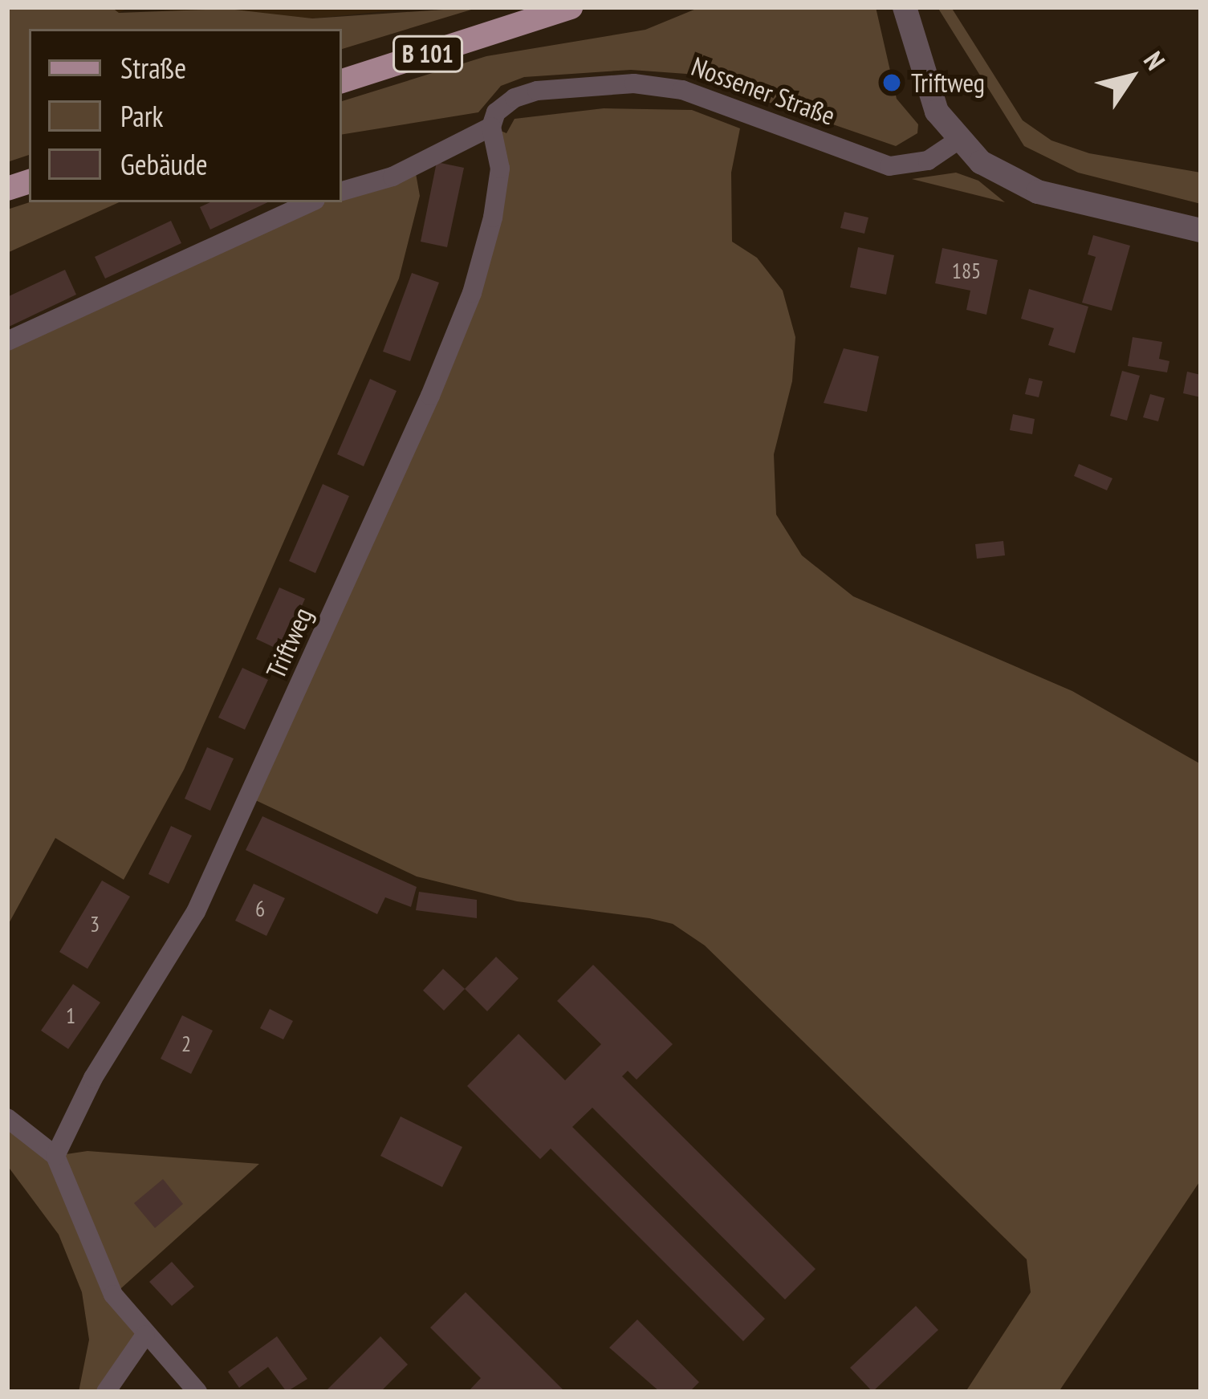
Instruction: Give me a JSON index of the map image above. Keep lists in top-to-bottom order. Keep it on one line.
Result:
{"streets":{"main road":["B 101"],"street":["Nossener Straße","Triftweg"]},"crossings":[["Nossener Straße","Triftweg"]],"places":["Triftweg"],"house_numbers":["185","6","3","1","2"],"legend":["Straße","Park","Gebäude"],"north":"top right"}
